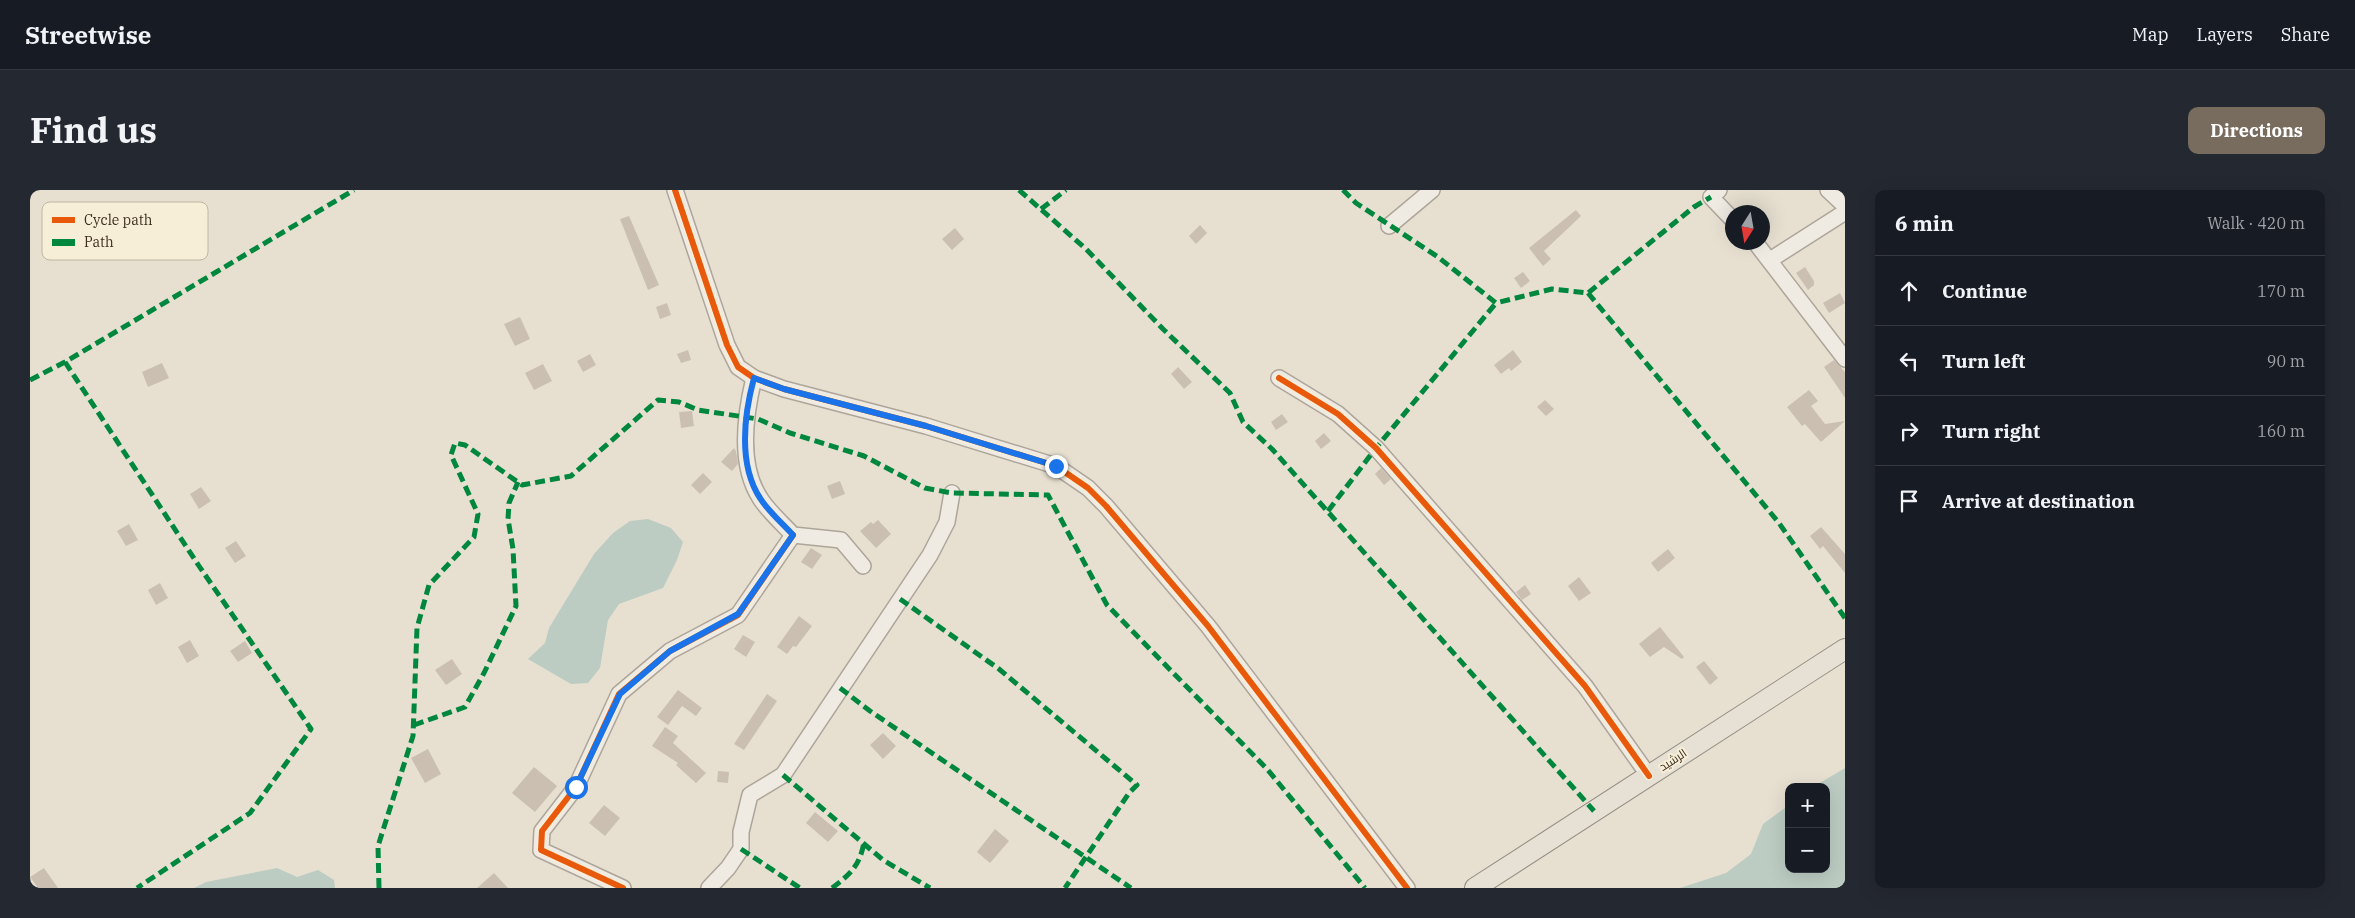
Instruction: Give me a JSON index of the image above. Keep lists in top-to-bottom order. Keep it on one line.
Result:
{"streets":{"main road":["الرشيد"]},"legend":["Cycle path","Path"],"north":"bottom","page":{"header":"Streetwise","nav":["Map","Layers","Share"],"title":"Find us","buttons":"Directions","heading":["6 min","Walk · 420 m"],"list":[["Continue","170 m"],["Turn left","90 m"],["Turn right","160 m"],"Arrive at destination"],"map_buttons":["+","−"]}}
